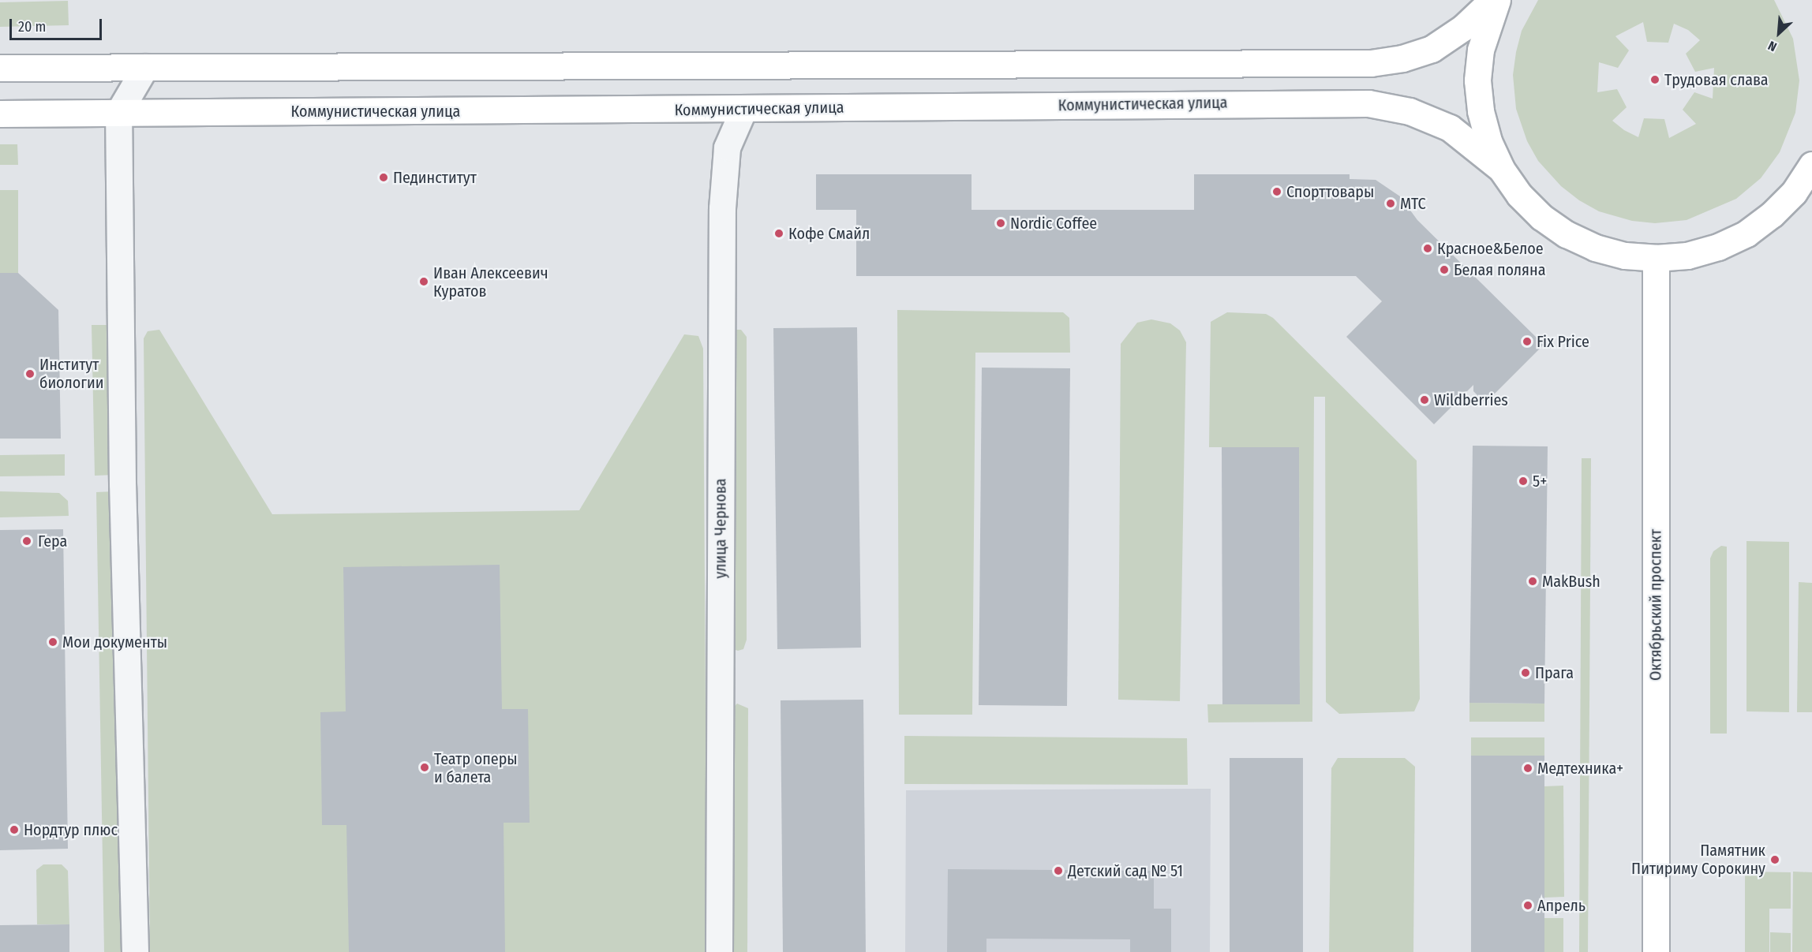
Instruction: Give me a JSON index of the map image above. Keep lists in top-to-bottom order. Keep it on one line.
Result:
{"streets":{"main road":["Коммунистическая улица","Октябрьский проспект"],"street":["улица Чернова"]},"crossings":[["Коммунистическая улица","улица Чернова"]],"places":["Трудовая слава","Пединститут","Спорттовары","МТС","Nordic Coffee","Кофе Смайл","Красное&Белое","Белая поляна","Иван Алексеевич Куратов","Fix Price","Институт биологии","Wildberries","5+","Гера","MakBush","Мои документы","Прага","Театр оперы и балета","Медтехника+","Нордтур плюс","Памятник Питириму Сорокину","Детский сад № 51","Апрель"],"scale_bar":"20 m","north":"bottom left"}
